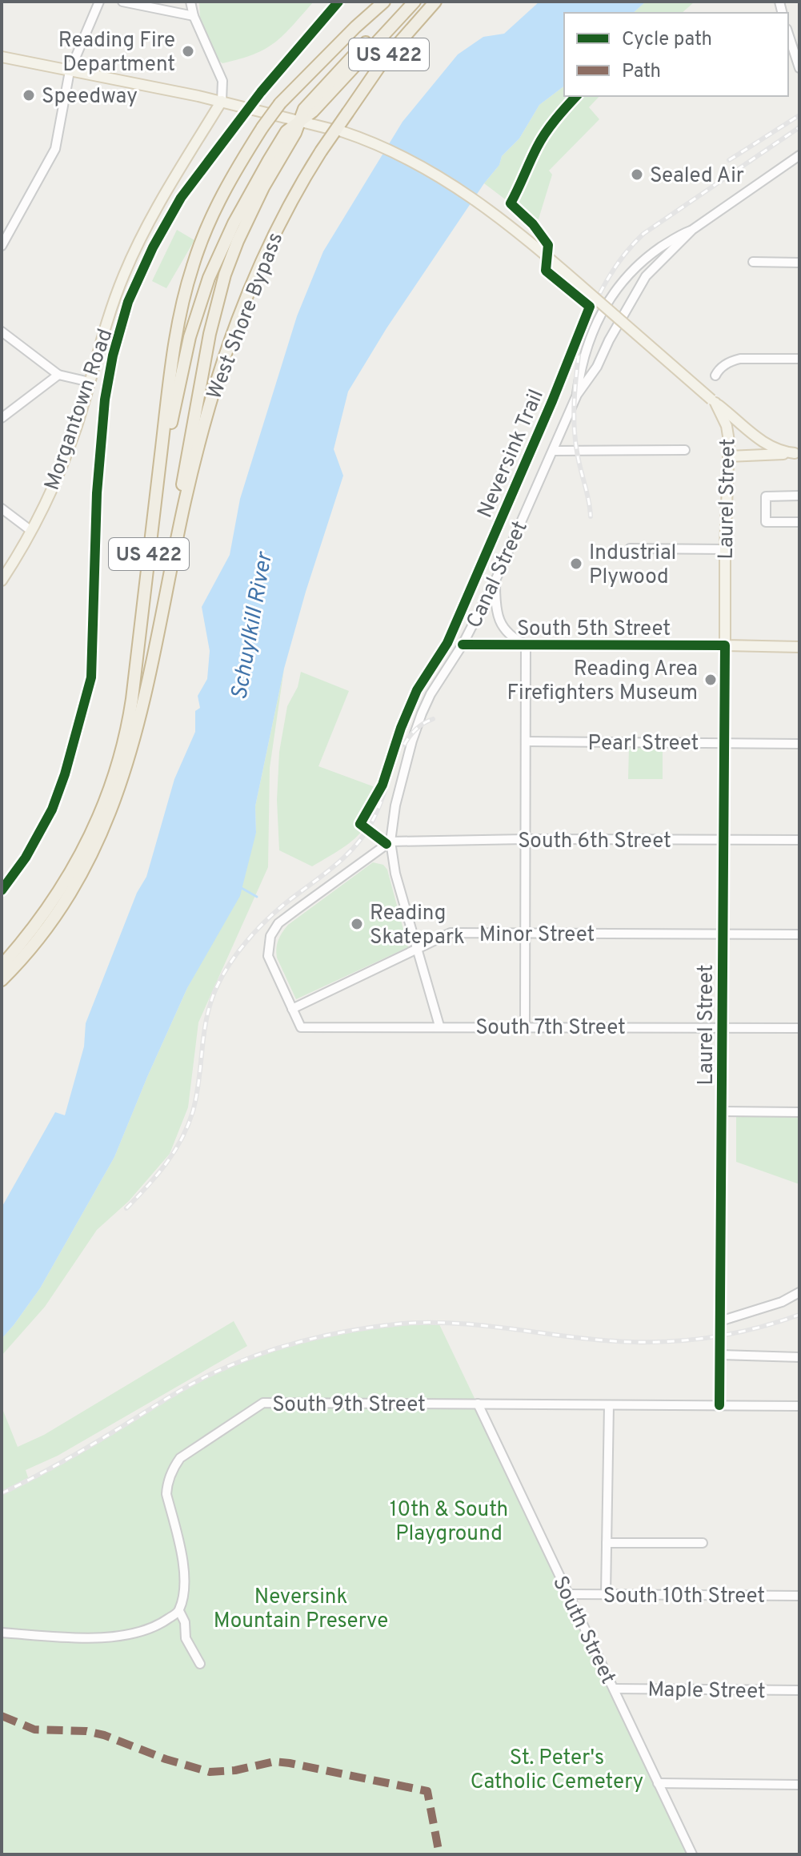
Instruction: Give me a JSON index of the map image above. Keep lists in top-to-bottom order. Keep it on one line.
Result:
{"streets":{"highway":["US 422","West Shore Bypass"],"main road":["Morgantown Road","Laurel Street","South 5th Street"],"street":["Canal Street","Pearl Street","South 6th Street","Minor Street","South 7th Street","South 9th Street","South 10th Street","South Street","Maple Street"],"cycle path":["Neversink Trail"]},"crossings":[["Laurel Street","South 5th Street"],["Laurel Street","Pearl Street"],["Laurel Street","South 6th Street"],["Laurel Street","Minor Street"],["Laurel Street","South 7th Street"],["Laurel Street","South 9th Street"],["Canal Street","South 5th Street"],["Canal Street","South 6th Street"],["Canal Street","Minor Street"],["Canal Street","South 7th Street"],["Minor Street","South 7th Street"],["South 9th Street","South Street"],["South 10th Street","South Street"],["South Street","Maple Street"]],"water":["Schuylkill River"],"parks":["10th & South Playground","Neversink Mountain Preserve","St. Peter's Catholic Cemetery"],"places":["Reading Fire Department","Speedway","Sealed Air","Industrial Plywood","Reading Area Firefighters Museum","Reading Skatepark"],"legend":["Cycle path","Path"]}
